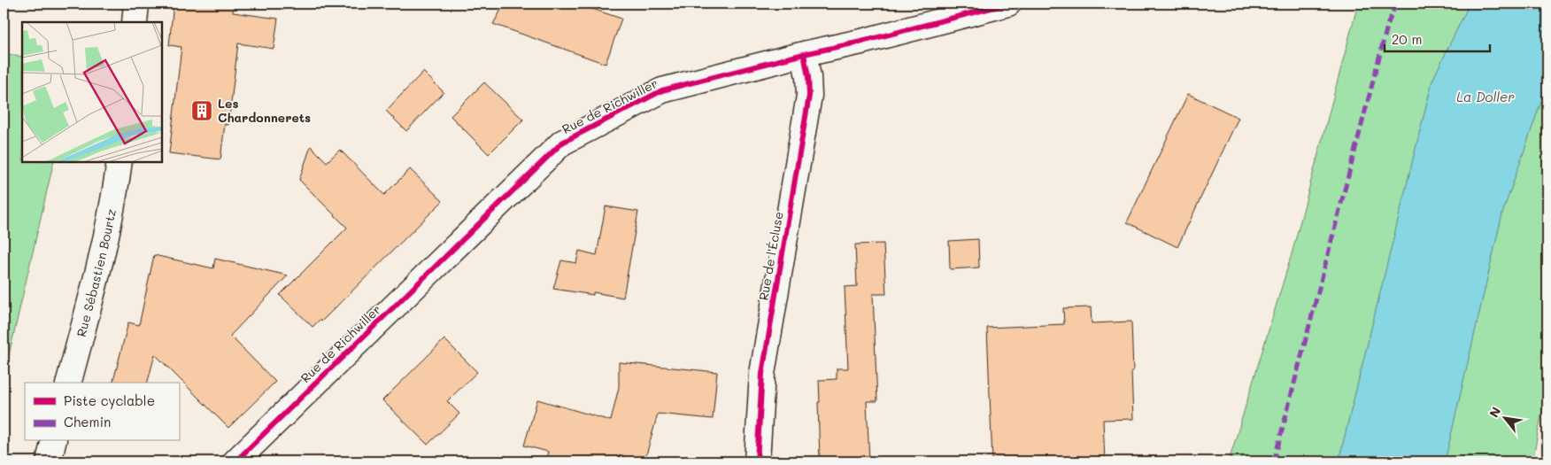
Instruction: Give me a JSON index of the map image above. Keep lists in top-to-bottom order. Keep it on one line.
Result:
{"streets":{"street":["Rue de Richwiller","Rue de l'Écluse","Rue Sébastien Bourtz"]},"crossings":[["Rue de Richwiller","Rue de l'Écluse"]],"water":["La Doller"],"places":{"building":["Les Chardonnerets"]},"legend":["Piste cyclable","Chemin"],"scale_bar":"20 m","north":"top left"}
